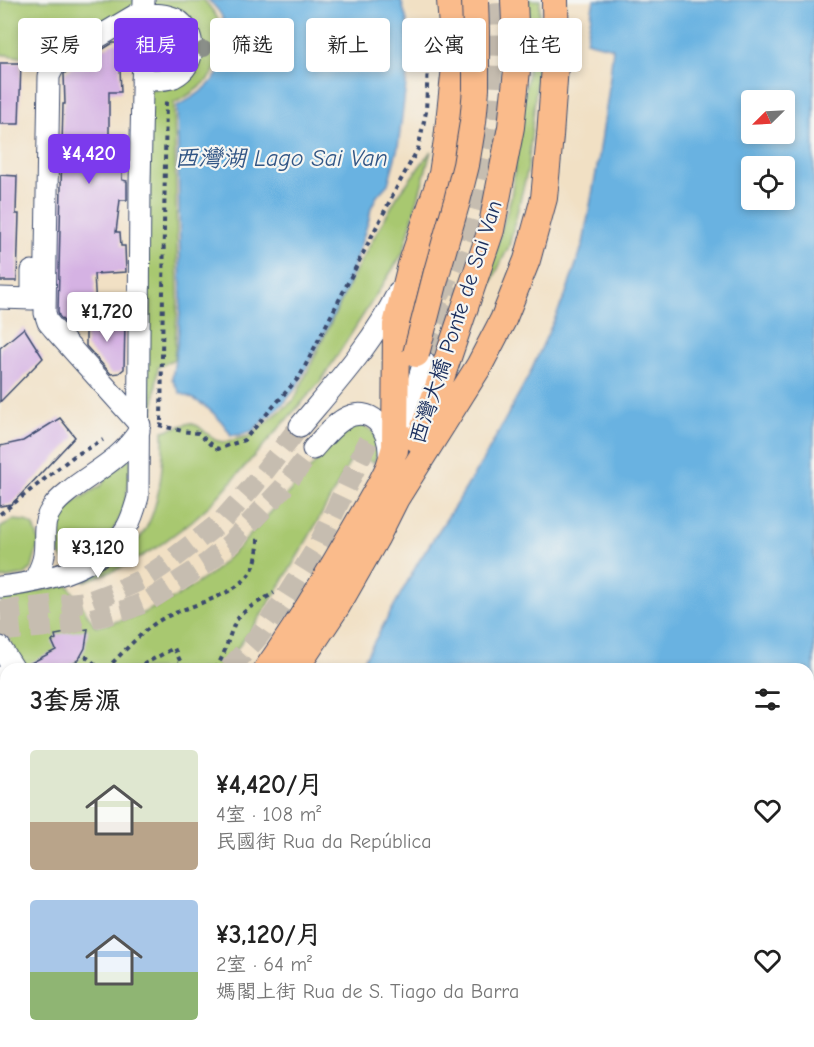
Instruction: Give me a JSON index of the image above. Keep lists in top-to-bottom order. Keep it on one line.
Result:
{"streets":{"main road":["西灣大橋 Ponte de Sai Van"]},"water":["西灣湖 Lago Sai Van"],"north":"bottom left","page":{"chip":["买房","租房","筛选","新上","公寓","住宅"],"price":["¥4,420","¥1,720","¥3,120"],"heading":"3套房源","list":[{"name":"¥4,420/月","note":"4室 · 108 m² · 民國街 Rua da República"},{"name":"¥3,120/月","note":"2室 · 64 m² · 媽閣上街 Rua de S. Tiago da Barra"}]}}
